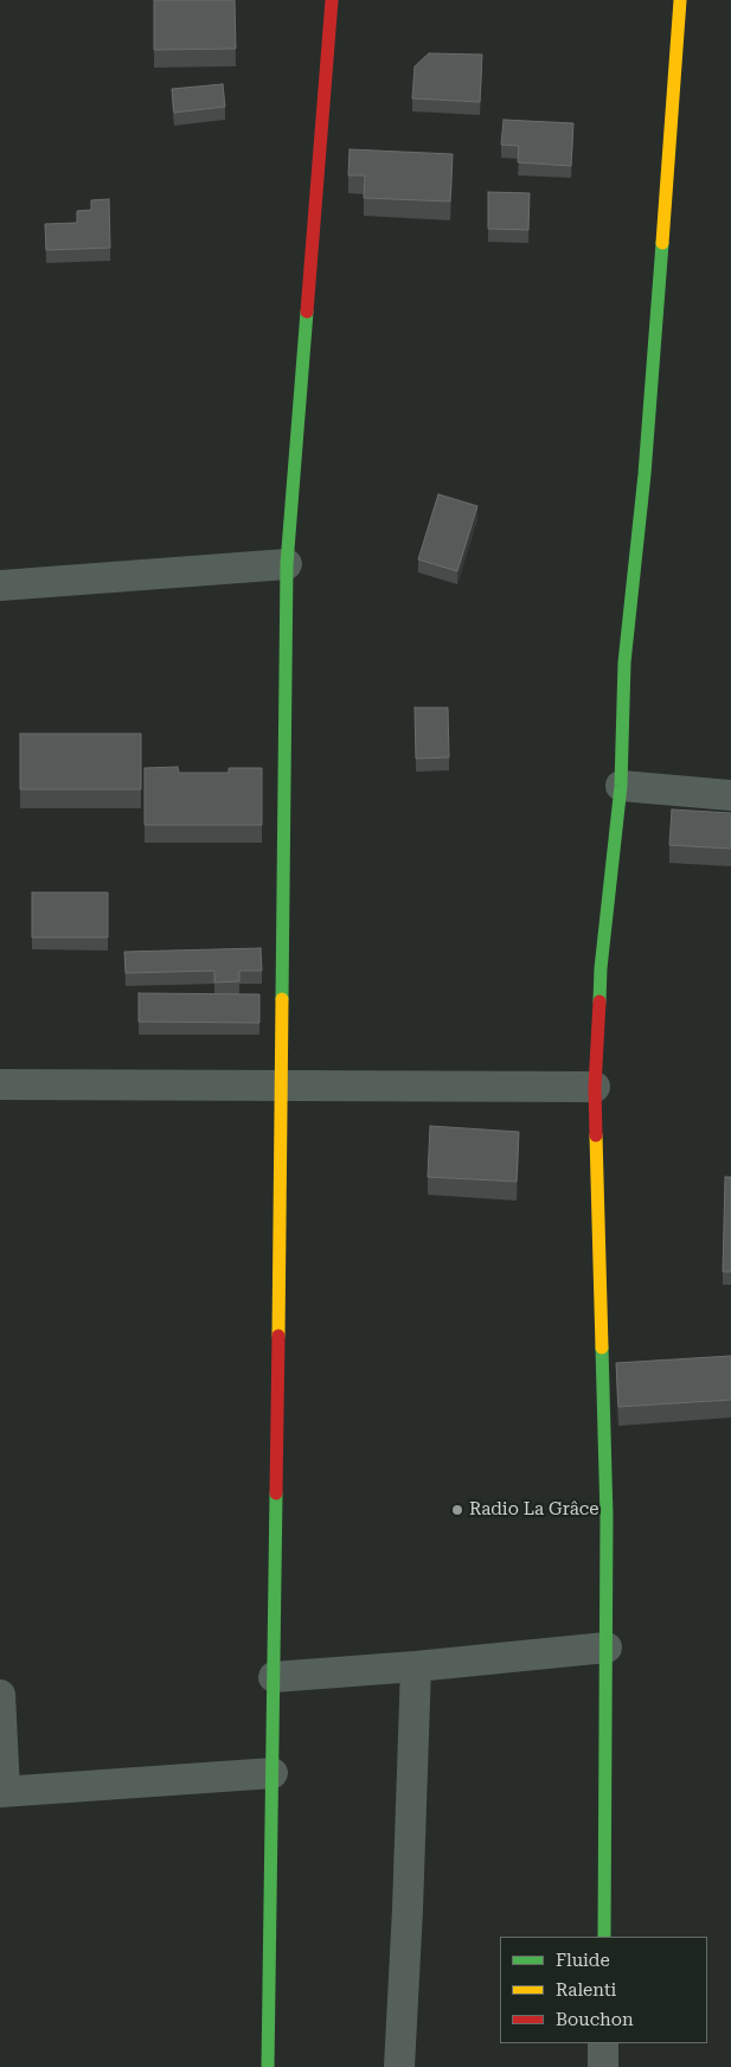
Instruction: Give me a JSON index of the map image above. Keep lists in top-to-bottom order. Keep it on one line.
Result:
{"places":["Radio La Grâce"],"legend":["Fluide","Ralenti","Bouchon"]}
